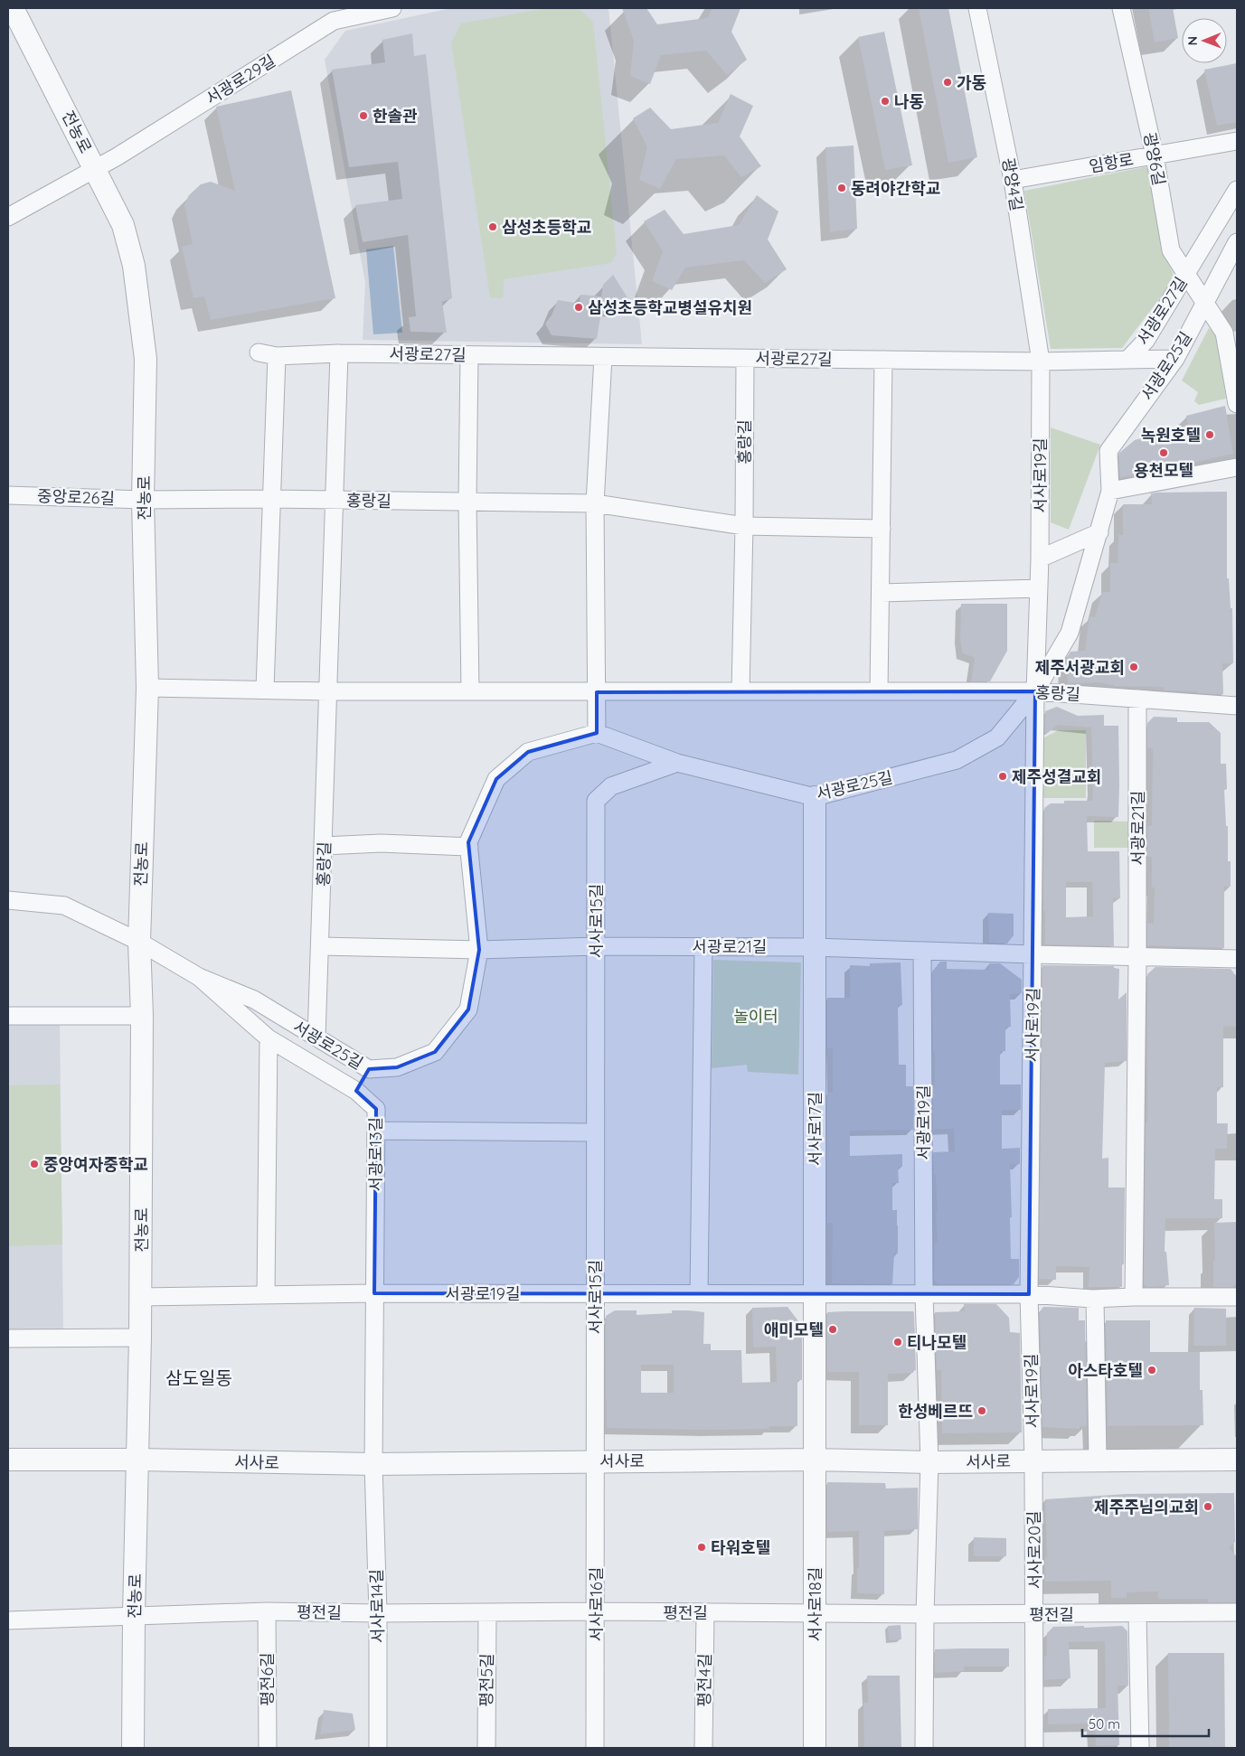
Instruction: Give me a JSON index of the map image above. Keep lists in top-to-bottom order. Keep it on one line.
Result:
{"streets":{"street":["서광로29길","전농로","광양6길","임항로","광양4길","서광로27길","서광로25길","홍랑길","서사로19길","중앙로26길","서광로21길","서사로15길","서광로19길","서사로17길","서광로13길","서사로","서사로20길","서사로16길","서사로18길","서사로14길","평전길","평전6길","평전5길","평전4길"]},"crossings":[["서광로29길","전농로"],["전농로","홍랑길"],["전농로","중앙로26길"],["전농로","서광로19길"],["전농로","서광로13길"],["전농로","서사로"],["전농로","평전길"],["광양6길","임항로"],["광양6길","서광로27길"],["광양6길","서광로25길"],["임항로","광양4길"],["광양4길","서광로27길"],["광양4길","서사로19길"],["서광로27길","홍랑길"],["서광로27길","서사로19길"],["서광로25길","홍랑길"],["서광로25길","서사로19길"],["서광로25길","서광로21길"],["서광로25길","서사로15길"],["서광로25길","서사로17길"],["서광로25길","서광로13길"],["홍랑길","서사로19길"],["홍랑길","중앙로26길"],["홍랑길","서광로21길"],["서사로19길","서광로21길"],["서사로19길","서광로19길"],["서사로19길","서사로"],["서사로19길","서사로20길"],["서광로21길","서사로15길"],["서광로21길","서광로19길"],["서광로21길","서사로17길"],["서사로15길","서광로19길"],["서사로15길","서사로"],["서사로15길","서사로16길"],["서광로19길","서사로17길"],["서광로19길","서광로13길"],["서사로17길","서사로"],["서사로17길","서사로18길"],["서광로13길","서사로"],["서광로13길","서사로14길"],["서사로","서사로20길"],["서사로","서사로16길"],["서사로","서사로18길"],["서사로","서사로14길"],["서사로20길","평전길"],["서사로16길","평전길"],["서사로18길","평전길"],["서사로14길","평전길"],["평전길","평전6길"],["평전길","평전5길"],["평전길","평전4길"]],"districts":["삼도일동"],"parks":["놀이터"],"places":["가동","나동","한솔관","동려야간학교","삼성초등학교","삼성초등학교병설유치원","녹원호텔","용천모텔","제주서광교회","제주성결교회","중앙여자중학교","애미모텔","티나모텔","아스타호텔","한성베르뜨","제주주님의교회","타워호텔"],"scale_bar":"50 m","north":"left"}
